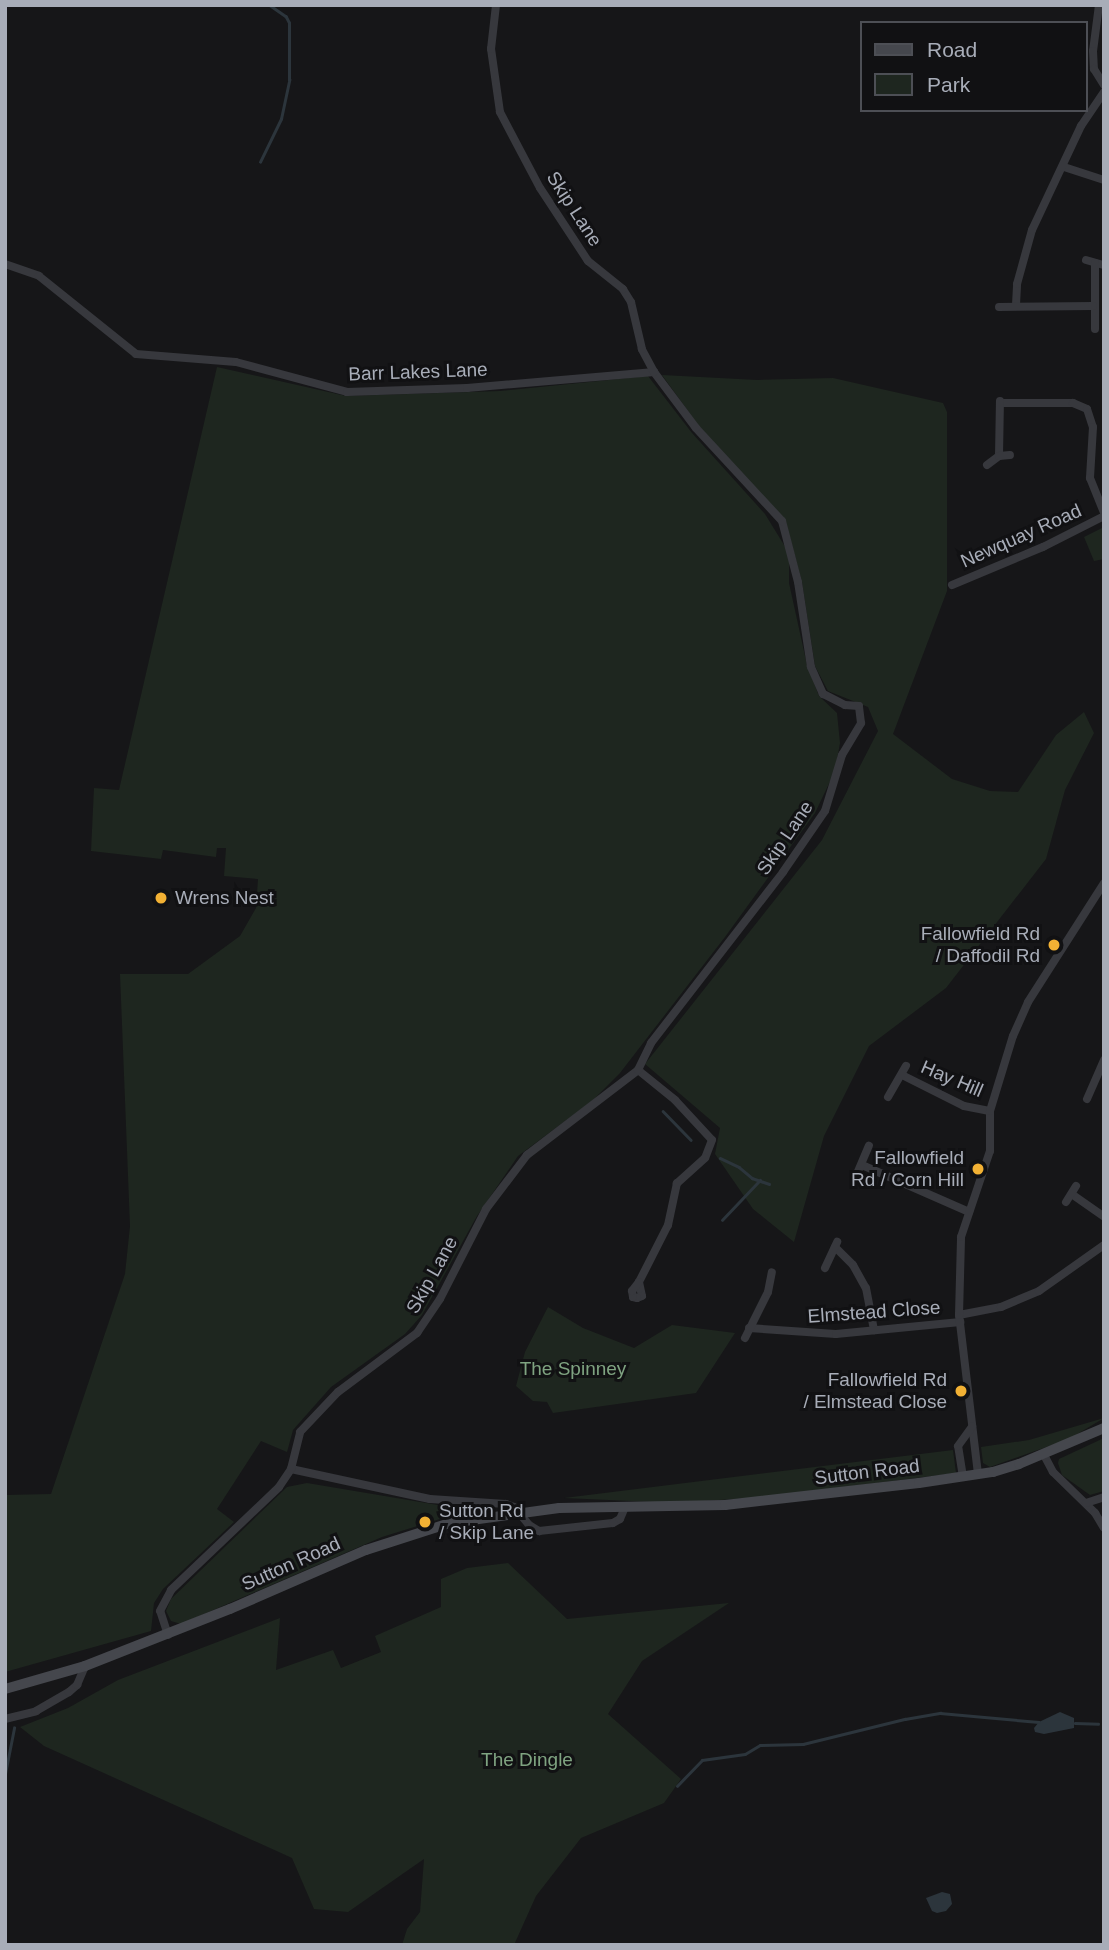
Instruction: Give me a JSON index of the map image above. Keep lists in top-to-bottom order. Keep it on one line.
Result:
{"streets":{"main road":["Sutton Road"],"street":["Skip Lane","Barr Lakes Lane","Newquay Road","Hay Hill","Elmstead Close"]},"crossings":[["Skip Lane","Barr Lakes Lane"],["Skip Lane","Sutton Road"]],"parks":["The Spinney","The Dingle"],"places":["Wrens Nest","Fallowfield Rd / Daffodil Rd","Fallowfield Rd / Corn Hill","Fallowfield Rd / Elmstead Close","Sutton Rd / Skip Lane"],"legend":["Road","Park"]}
